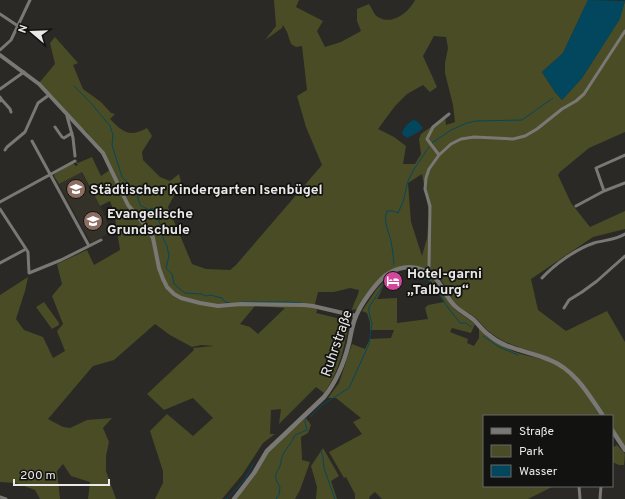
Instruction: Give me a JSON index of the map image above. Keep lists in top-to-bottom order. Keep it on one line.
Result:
{"streets":{"main road":["Ruhrstraße"]},"places":{"school or university":["Städtischer Kindergarten Isenbügel","Evangelische Grundschule"],"hotel":["Hotel-garni „Talburg“"]},"legend":["Straße","Park","Wasser"],"scale_bar":"200 m","north":"left"}
